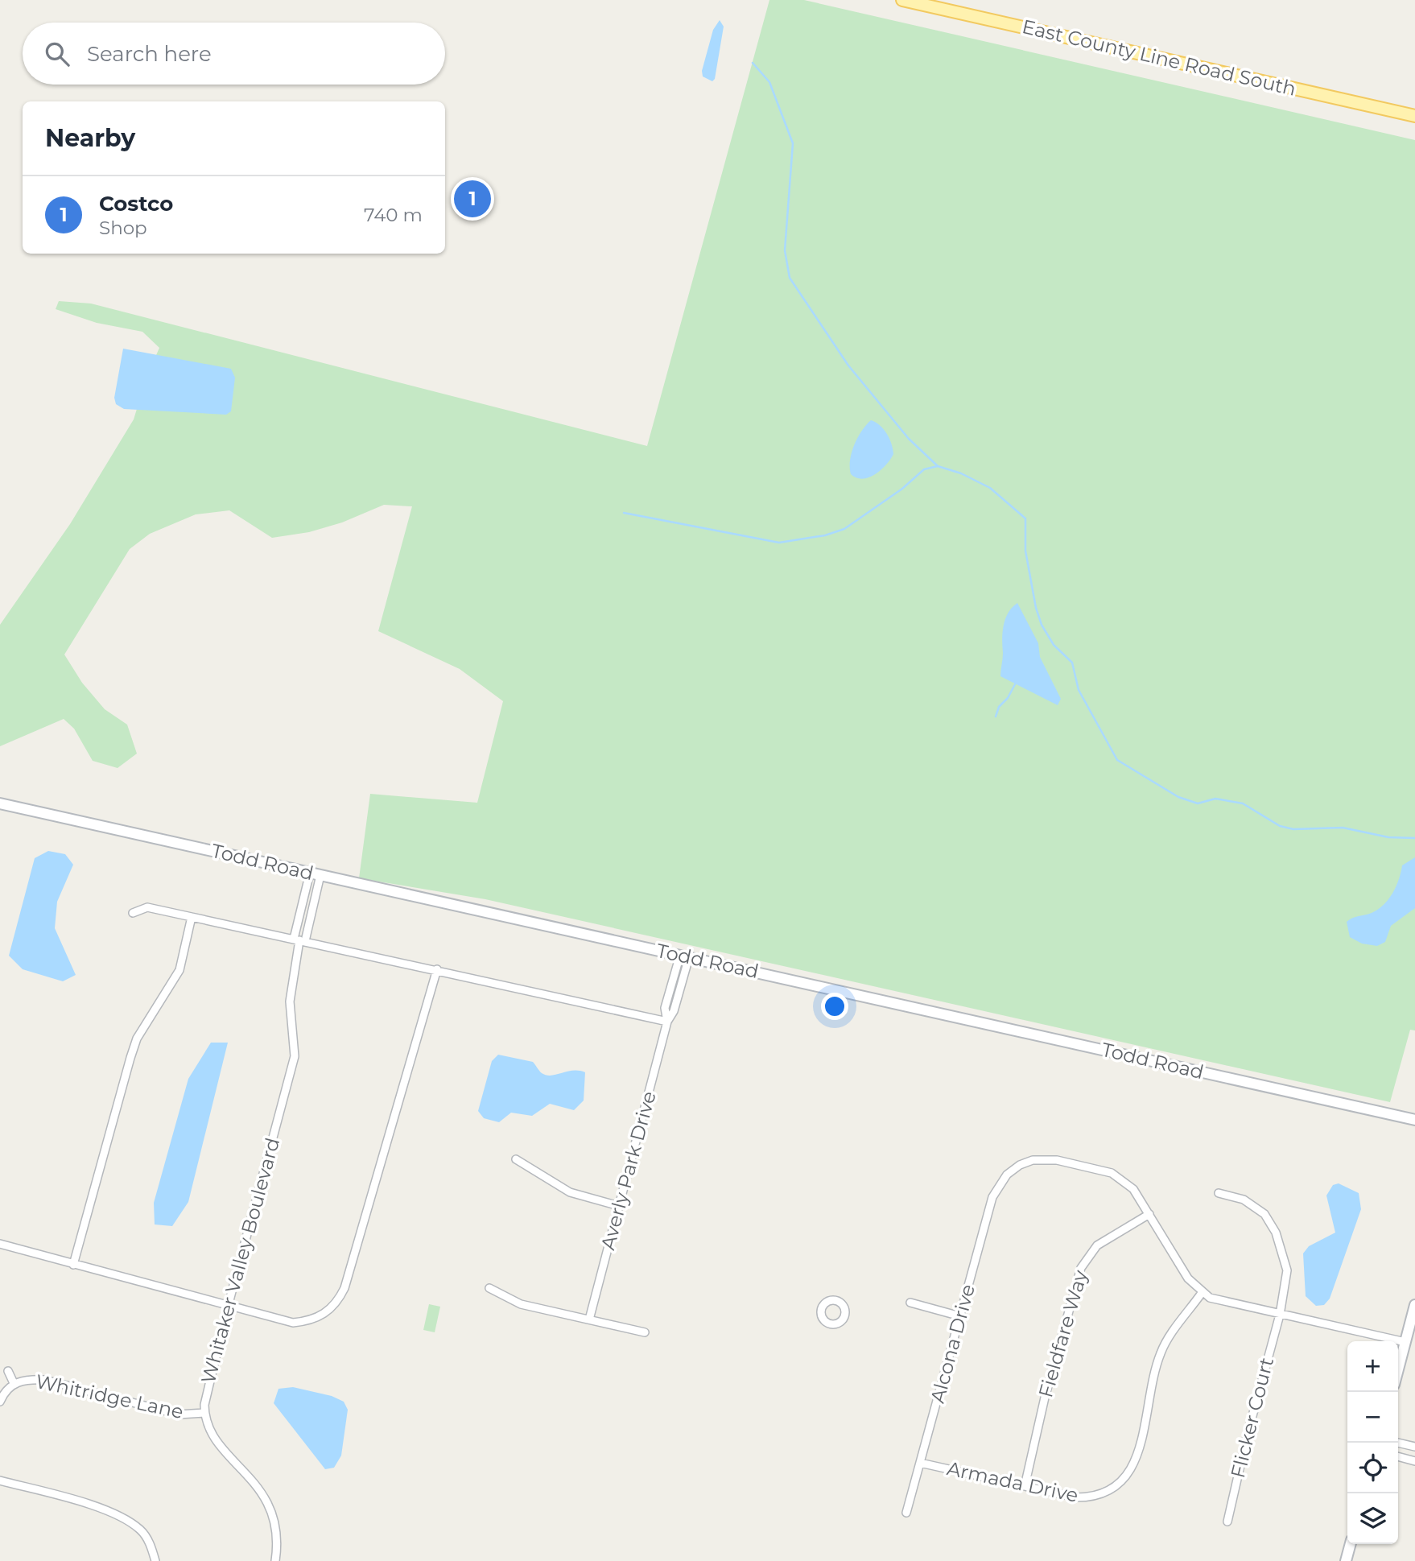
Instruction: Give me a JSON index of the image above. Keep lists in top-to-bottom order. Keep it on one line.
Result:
{"streets":{"main road":["East County Line Road South"],"street":["Todd Road","Averly Park Drive","Whitaker Valley Boulevard","Fieldfare Way","Alcona Drive","Whitridge Lane","Flicker Court","Armada Drive"]},"crossings":[["Todd Road","Averly Park Drive"],["Todd Road","Whitaker Valley Boulevard"],["Whitaker Valley Boulevard","Whitridge Lane"],["Fieldfare Way","Alcona Drive"],["Fieldfare Way","Armada Drive"],["Alcona Drive","Armada Drive"]],"page":{"search":"Search here","heading":"Nearby","list":[{"mark":"1","name":"Costco","note":"Shop","value":"740 m"}],"pins":"1","map_buttons":["+","−"]}}
